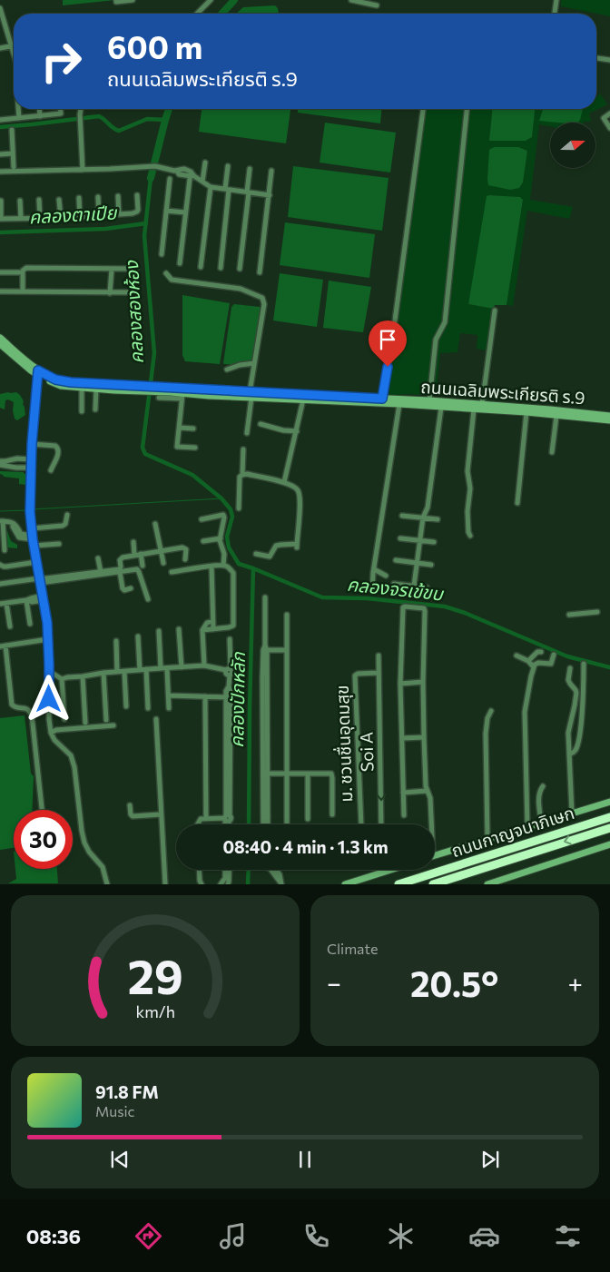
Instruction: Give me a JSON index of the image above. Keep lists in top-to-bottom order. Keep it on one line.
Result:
{"streets":{"highway":["ถนนกาญจนาภิเษก"],"main road":["ถนนเฉลิมพระเกียรติ ร.9"],"street":["ม. ชวนชื่นอุดมสุข","Soi A"]},"crossings":[["ม. ชวนชื่นอุดมสุข","Soi A"]],"water":["คลองตาเปีย","คลองสองห้อง","คลองจรเข้ขบ","คลองปักหลัก"],"north":"right","page":{"turn":["600 m","ถนนเฉลิมพระเกียรติ ร.9"],"limit":"30","trip":"08:40 · 4 min · 1.3 km","tile":"Climate","heat":["−","20.5°","+"],"song":["91.8 FM","Music"],"tabs":"08:36","gauge":["29","km/h"]}}
